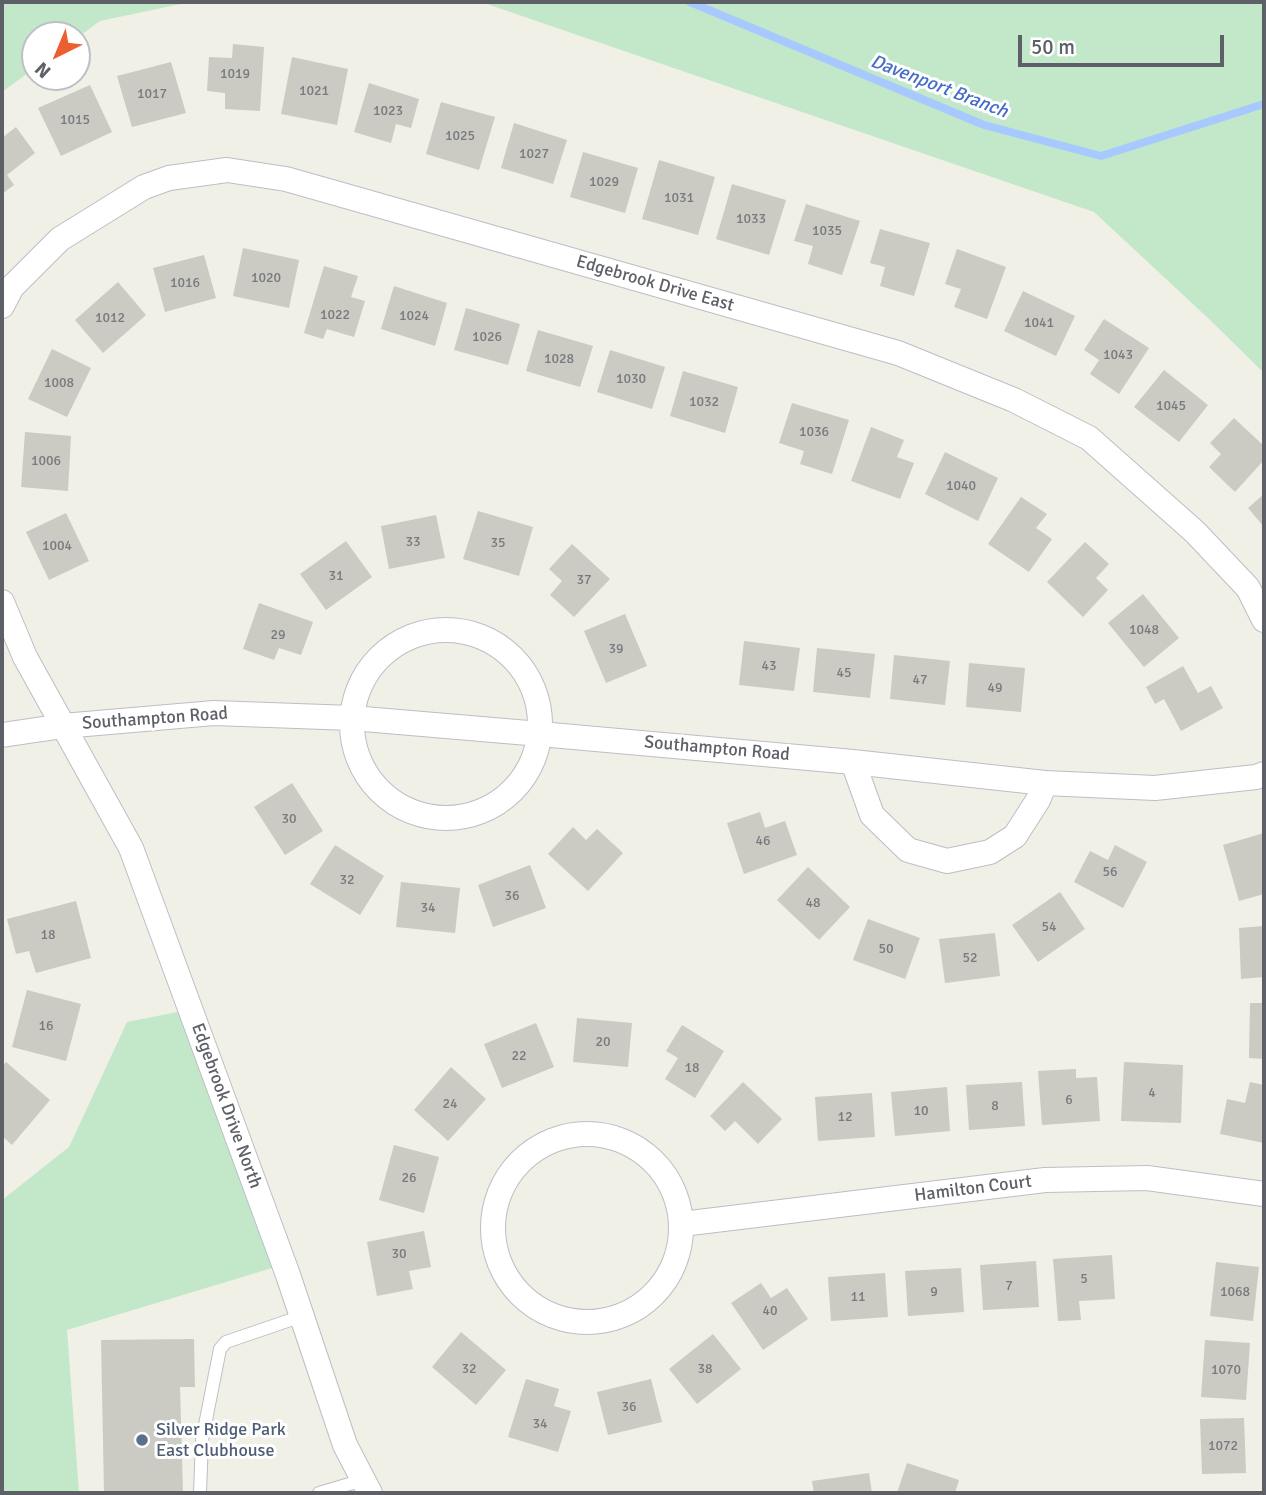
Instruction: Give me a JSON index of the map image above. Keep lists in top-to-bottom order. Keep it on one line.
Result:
{"streets":{"street":["Edgebrook Drive East","Southampton Road","Edgebrook Drive North","Hamilton Court"]},"crossings":[["Southampton Road","Edgebrook Drive North"]],"water":["Davenport Branch"],"places":["Silver Ridge Park East Clubhouse"],"house_numbers":["1019","1021","1017","1023","1015","1025","1027","1029","1031","1033","1035","1020","1016","1022","1024","1012","1041","1026","1043","1028","1030","1008","1032","1045","1036","1006","1040","33","35","1004","31","37","1048","29","39","43","45","47","49","30","46","56","32","36","48","34","54","18","50","52","16","20","22","18","4","6","24","8","10","12","26","30","5","7","9","1068","11","40","32","38","1070","36","34","1072"],"scale_bar":"50 m","north":"bottom left"}
